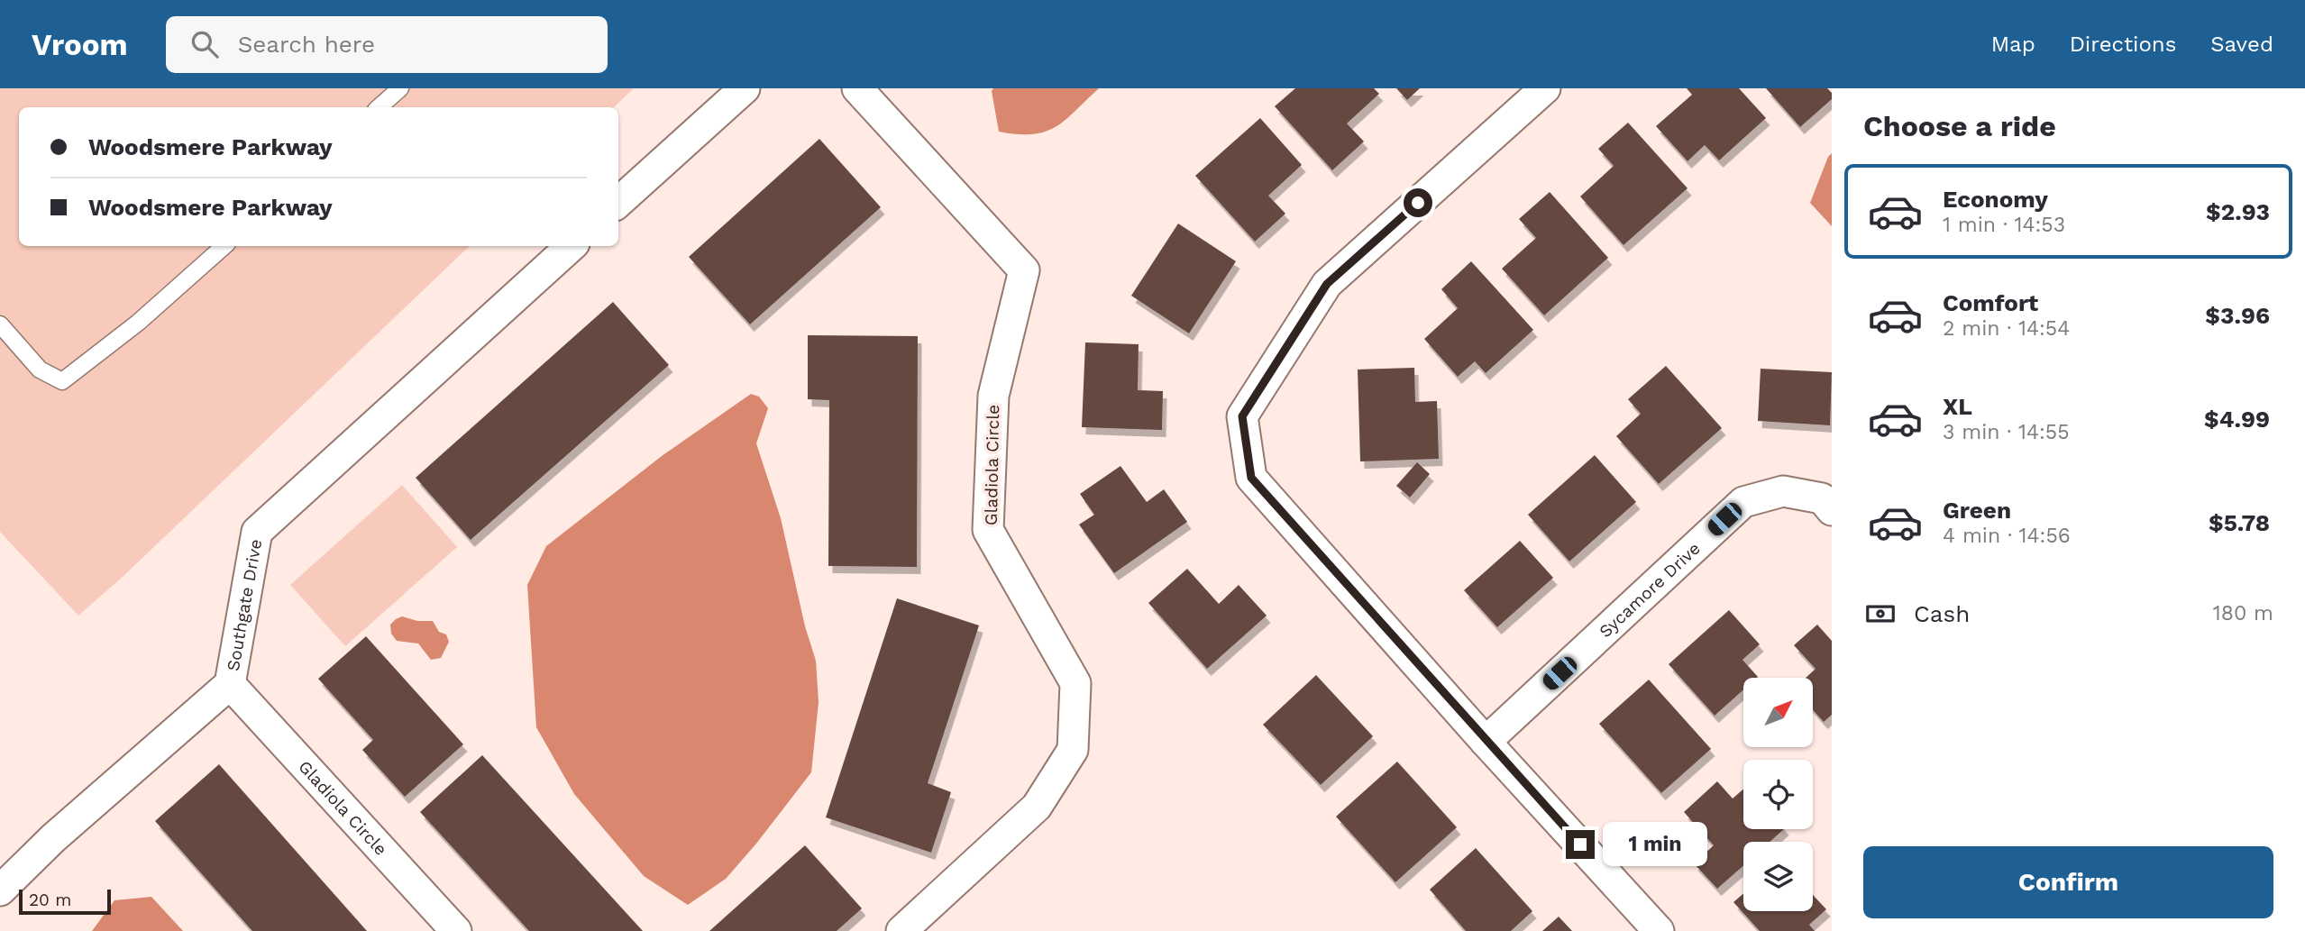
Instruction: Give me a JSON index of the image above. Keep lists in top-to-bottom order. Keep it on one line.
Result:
{"streets":{"street":["Gladiola Circle","Sycamore Drive","Southgate Drive"]},"crossings":[["Gladiola Circle","Southgate Drive"]],"scale_bar":"20 m","north":"top right","page":{"header":"Vroom","search":"Search here","nav":["Map","Directions","Saved"],"heading":"Choose a ride","banner":["Woodsmere Parkway","Woodsmere Parkway"],"list":[{"name":"Economy","note":"1 min · 14:53","value":"$2.93"},{"name":"Comfort","note":"2 min · 14:54","value":"$3.96"},{"name":"XL","note":"3 min · 14:55","value":"$4.99"},{"name":"Green","note":"4 min · 14:56","value":"$5.78"}],"pay":["Cash","180 m"],"bubble":"1 min","buttons":"Confirm","scale":"20 m"}}
